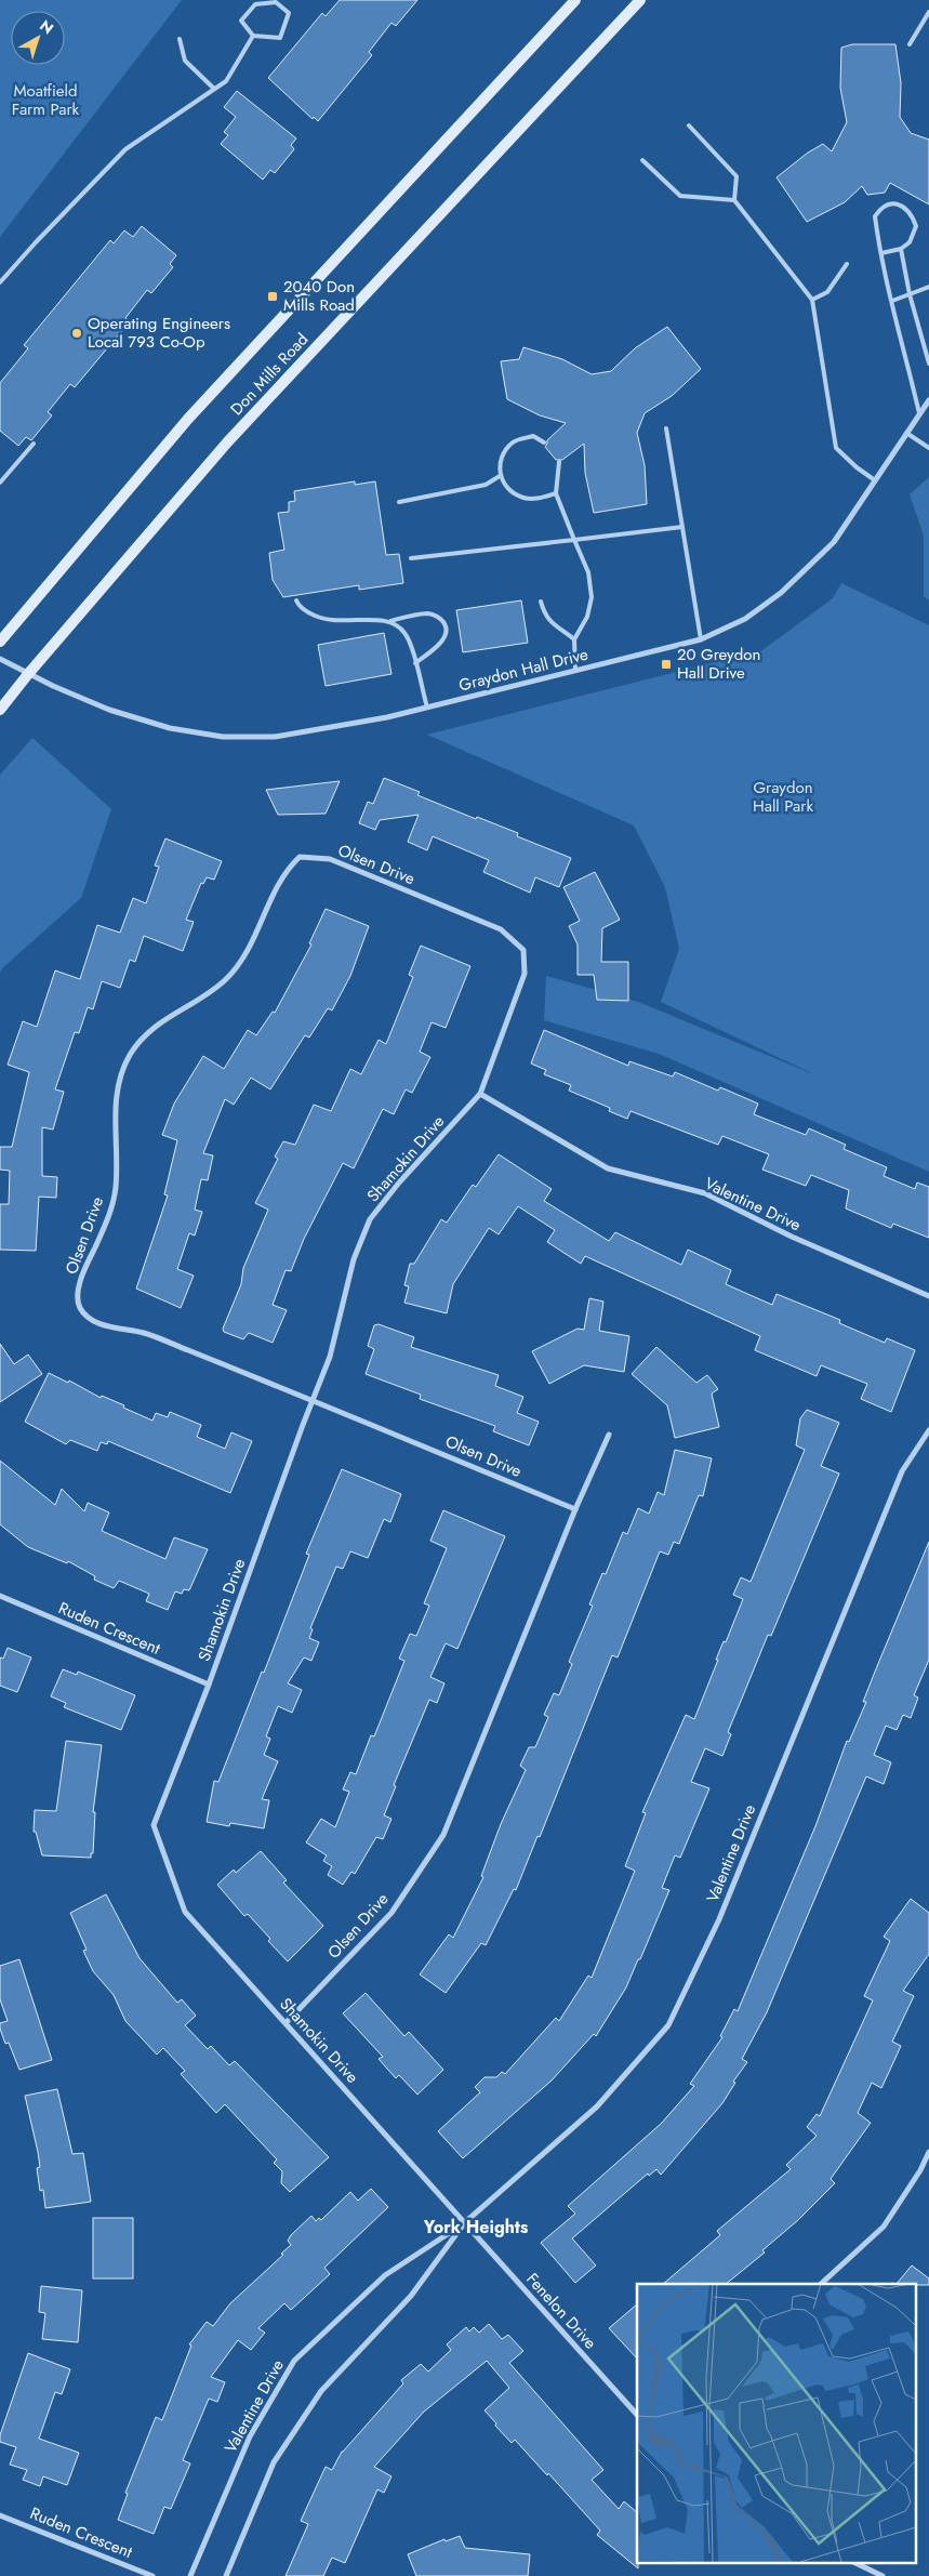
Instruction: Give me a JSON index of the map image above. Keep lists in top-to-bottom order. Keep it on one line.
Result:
{"streets":{"main road":["Don Mills Road"],"street":["Graydon Hall Drive","Olsen Drive","Shamokin Drive","Valentine Drive","Ruden Crescent","Fenelon Drive"]},"crossings":[["Don Mills Road","Graydon Hall Drive"],["Olsen Drive","Shamokin Drive"],["Shamokin Drive","Valentine Drive"],["Shamokin Drive","Ruden Crescent"],["Shamokin Drive","Fenelon Drive"],["Valentine Drive","Fenelon Drive"]],"districts":["York Heights"],"parks":["Moatfield Farm Park","Graydon Hall Park"],"places":{"transit":["2040 Don Mills Road","20 Greydon Hall Drive"],"other":["Operating Engineers Local 793 Co-Op"]},"north":"top right"}
